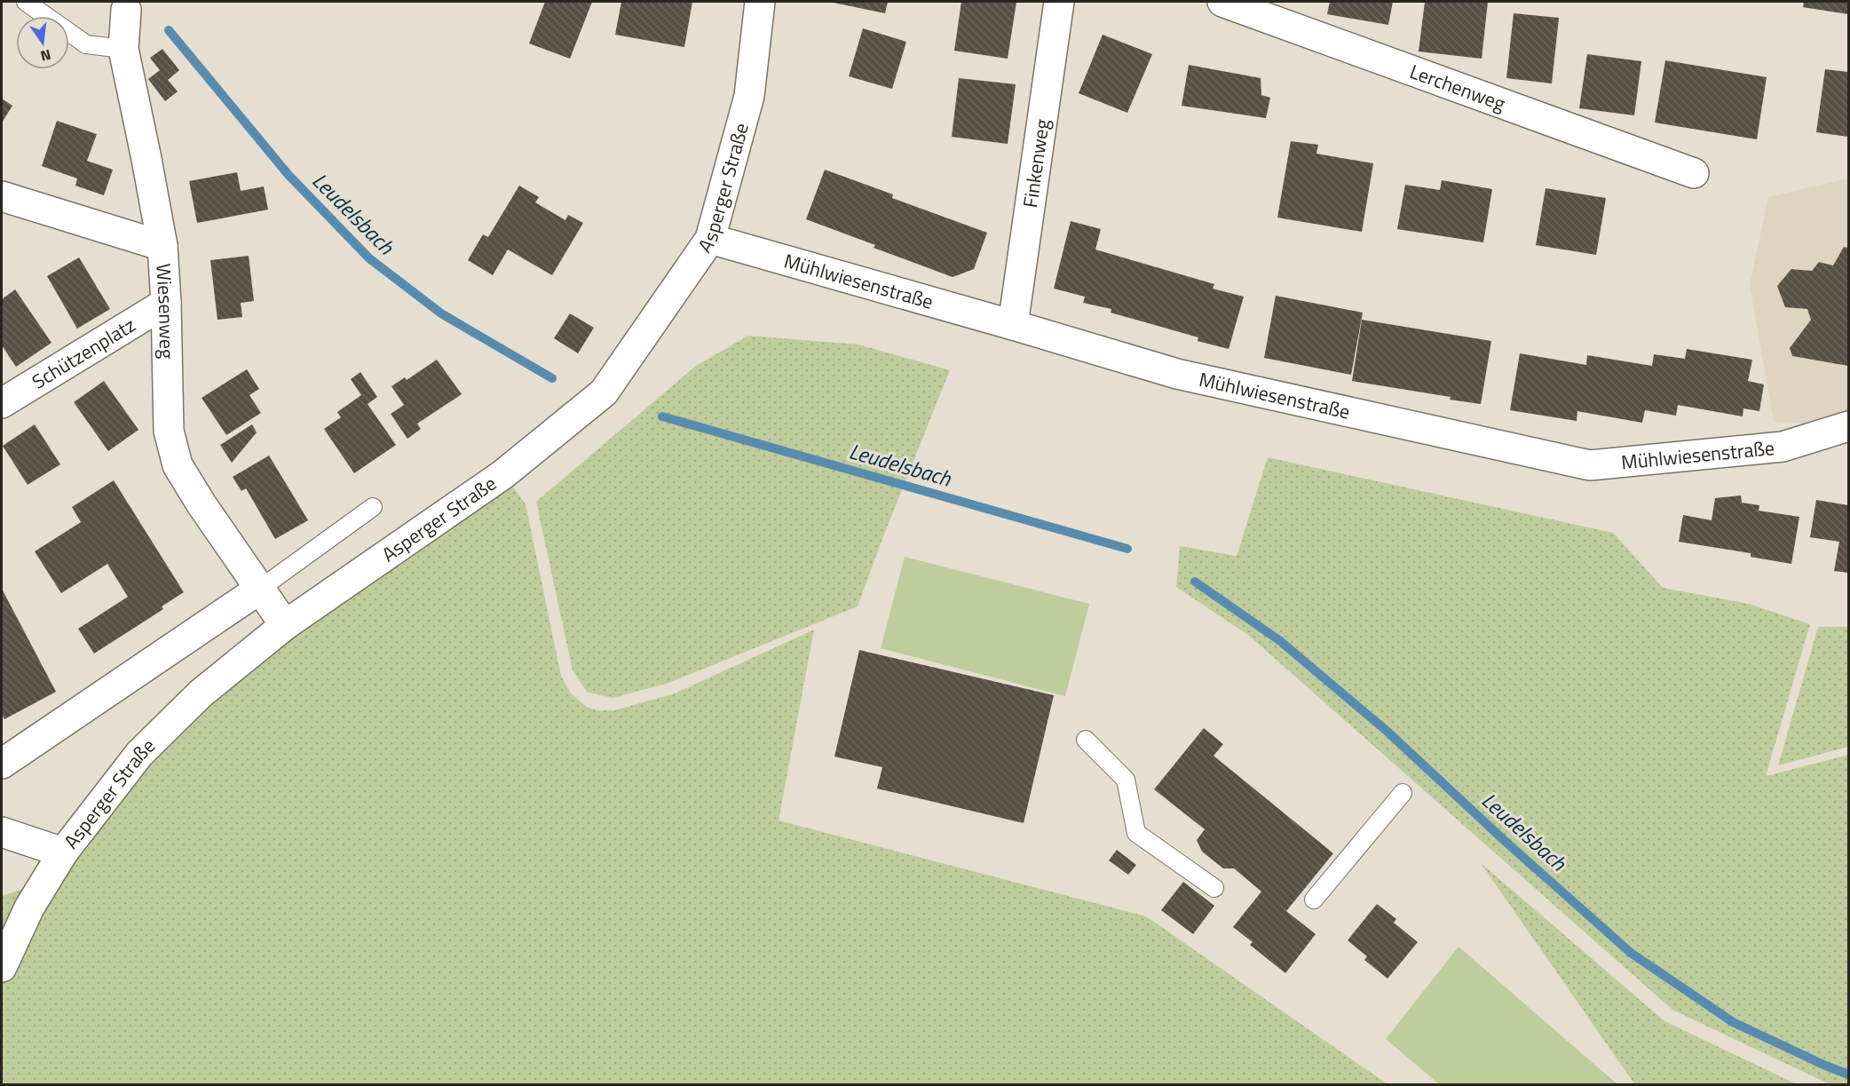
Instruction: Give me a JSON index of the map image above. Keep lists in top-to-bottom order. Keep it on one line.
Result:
{"streets":{"street":["Lerchenweg","Finkenweg","Asperger Straße","Mühlwiesenstraße","Wiesenweg","Schützenplatz"]},"crossings":[["Finkenweg","Mühlwiesenstraße"],["Asperger Straße","Mühlwiesenstraße"],["Asperger Straße","Wiesenweg"],["Wiesenweg","Schützenplatz"]],"water":["Leudelsbach"],"north":"bottom"}
